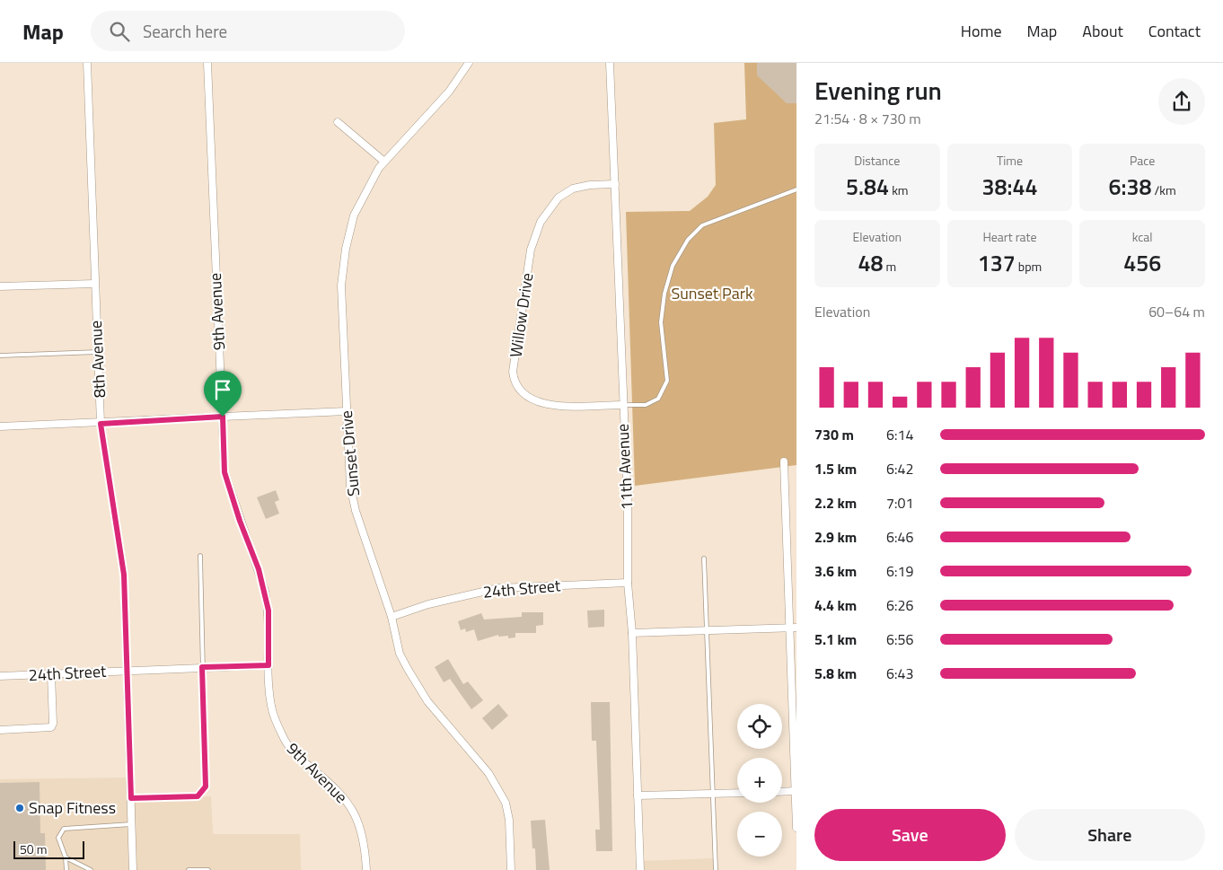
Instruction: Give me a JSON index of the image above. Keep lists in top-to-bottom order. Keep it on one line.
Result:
{"streets":{"street":["9th Avenue","Willow Drive","8th Avenue","Sunset Drive","11th Avenue","24th Street"]},"crossings":[["9th Avenue","24th Street"],["Willow Drive","11th Avenue"],["8th Avenue","24th Street"],["Sunset Drive","24th Street"],["11th Avenue","24th Street"]],"parks":["Sunset Park"],"places":["Snap Fitness"],"scale_bar":"50 m","page":{"header":"Map","search":"Search here","nav":["Home","Map","About","Contact"],"heading":["Evening run","21:54 · 8 × 730 m"],"stats":[["Distance","5.84 km"],["Time","38:44"],["Pace","6:38 /km"],["Elevation","48 m"],["Heart rate","137 bpm"],["kcal","456"]],"chart":["Elevation","60–64 m"],"list":[{"name":"730 m","note":"6:14"},{"name":"1.5 km","note":"6:42"},{"name":"2.2 km","note":"7:01"},{"name":"2.9 km","note":"6:46"},{"name":"3.6 km","note":"6:19"},{"name":"4.4 km","note":"6:26"},{"name":"5.1 km","note":"6:56"},{"name":"5.8 km","note":"6:43"}],"map_buttons":["+","−"],"buttons":["Save","Share"],"scale":"50 m"}}
